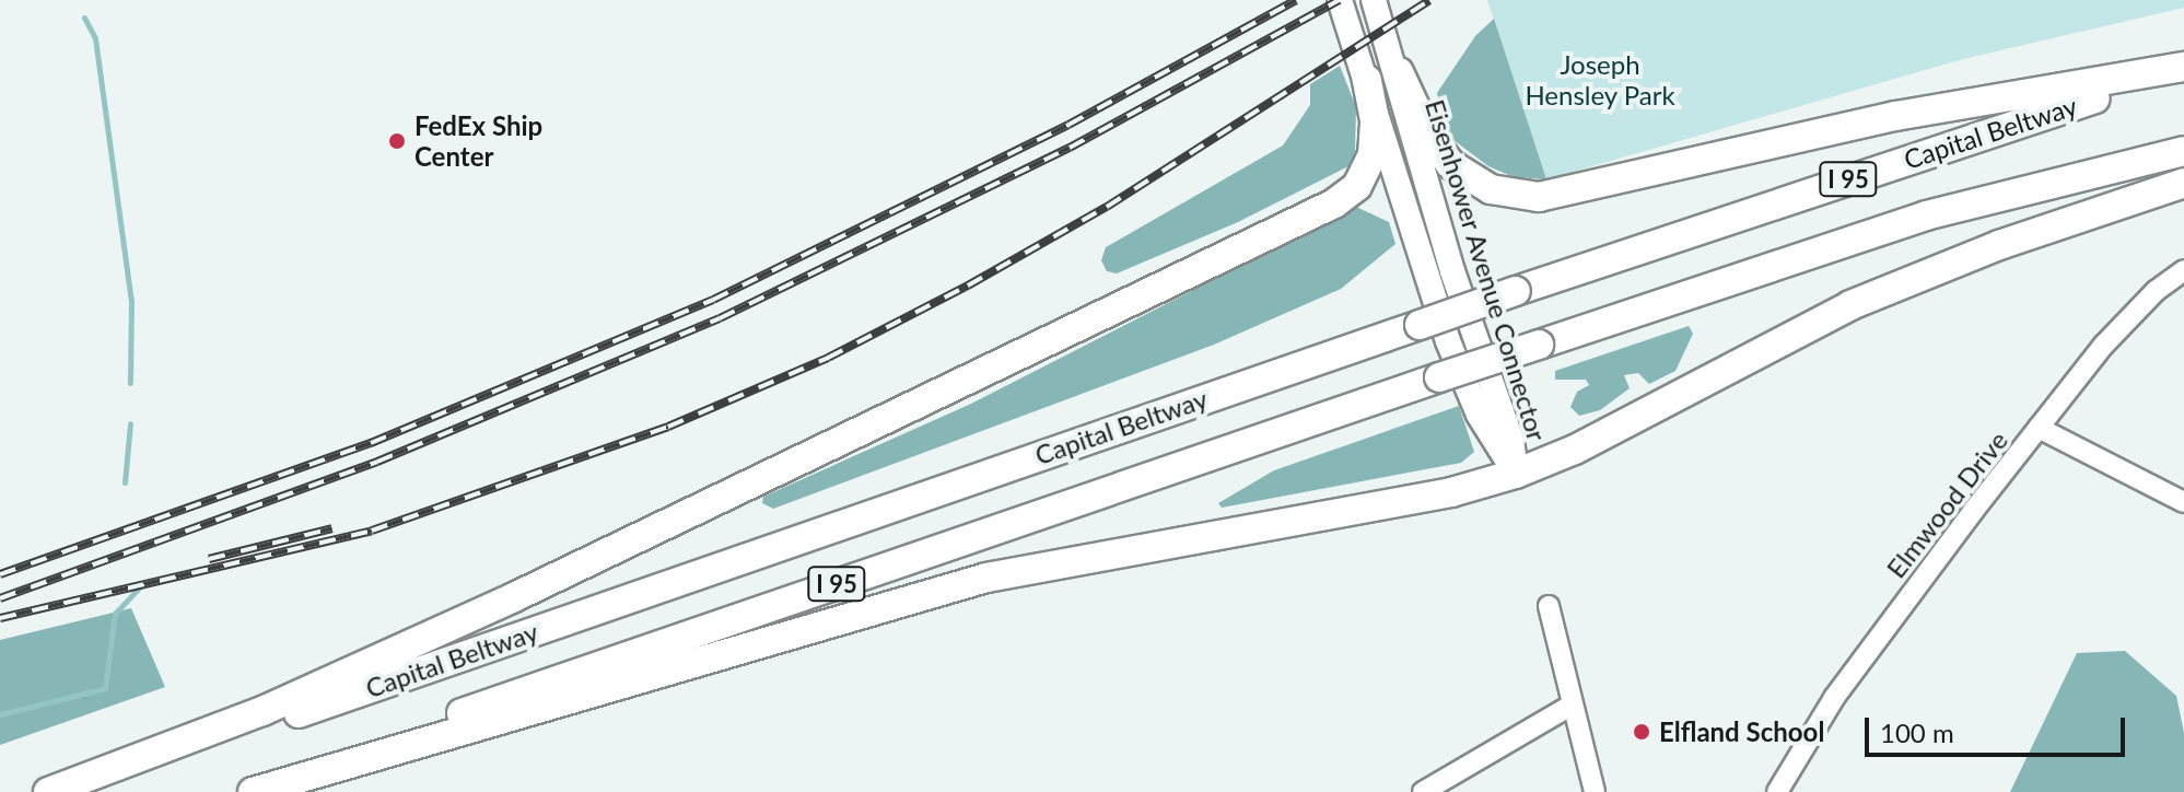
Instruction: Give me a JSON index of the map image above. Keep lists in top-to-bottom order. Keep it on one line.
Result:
{"streets":{"highway":["Capital Beltway","I 95"],"main road":["Eisenhower Avenue Connector"],"street":["Elmwood Drive"]},"parks":["Joseph Hensley Park"],"places":["FedEx Ship Center","Elfland School"],"scale_bar":"100 m"}
